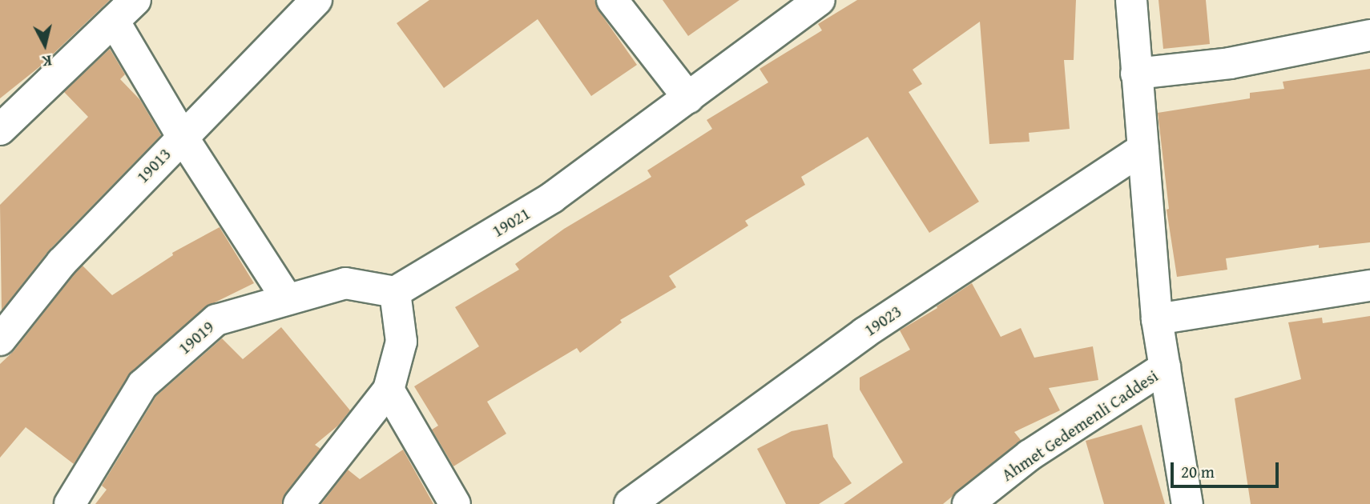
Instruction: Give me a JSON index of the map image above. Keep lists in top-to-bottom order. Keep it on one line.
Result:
{"streets":{"street":["19013","19021","19023","19019","Ahmet Gedemenli Caddesi"]},"crossings":[["19021","19019"]],"scale_bar":"20 m","north":"bottom"}
